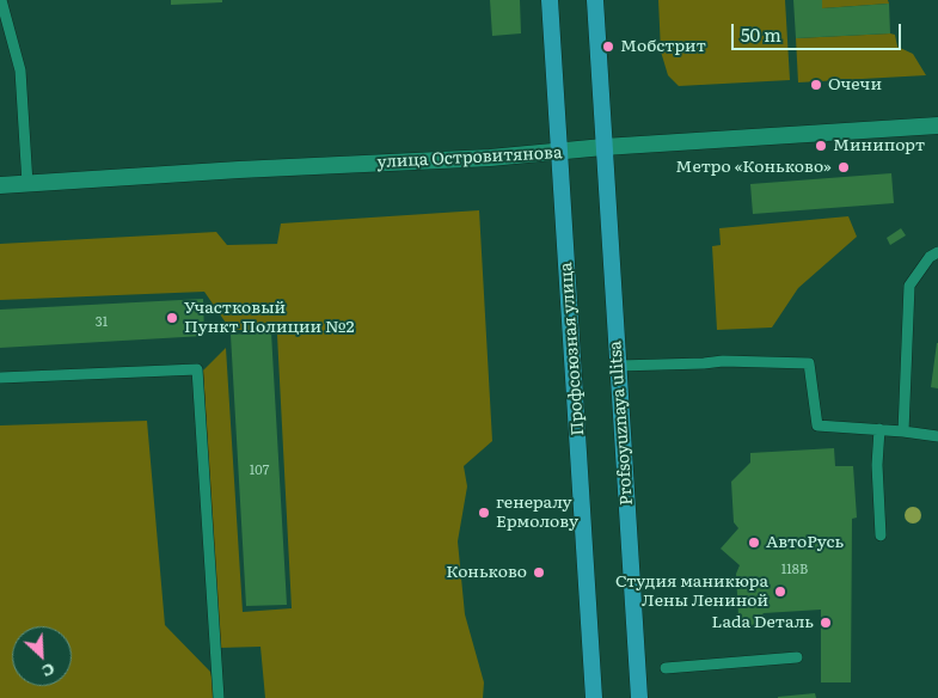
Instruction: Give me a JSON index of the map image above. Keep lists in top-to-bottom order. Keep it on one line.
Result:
{"streets":{"main road":["улица Островитянова","Профсоюзная улица","Profsoyuznaya ulitsa"]},"crossings":[["улица Островитянова","Профсоюзная улица"],["улица Островитянова","Profsoyuznaya ulitsa"]],"places":["Мобстрит","Очечи","Минипорт","Метро «Коньково»","Участковый Пункт Полиции №2","генералу Ермолову","АвтоРусь","Коньково","Студия маникюра Лены Лениной","Lada Dеталь"],"house_numbers":["31","107","118В"],"scale_bar":"50 m","north":"bottom right"}
